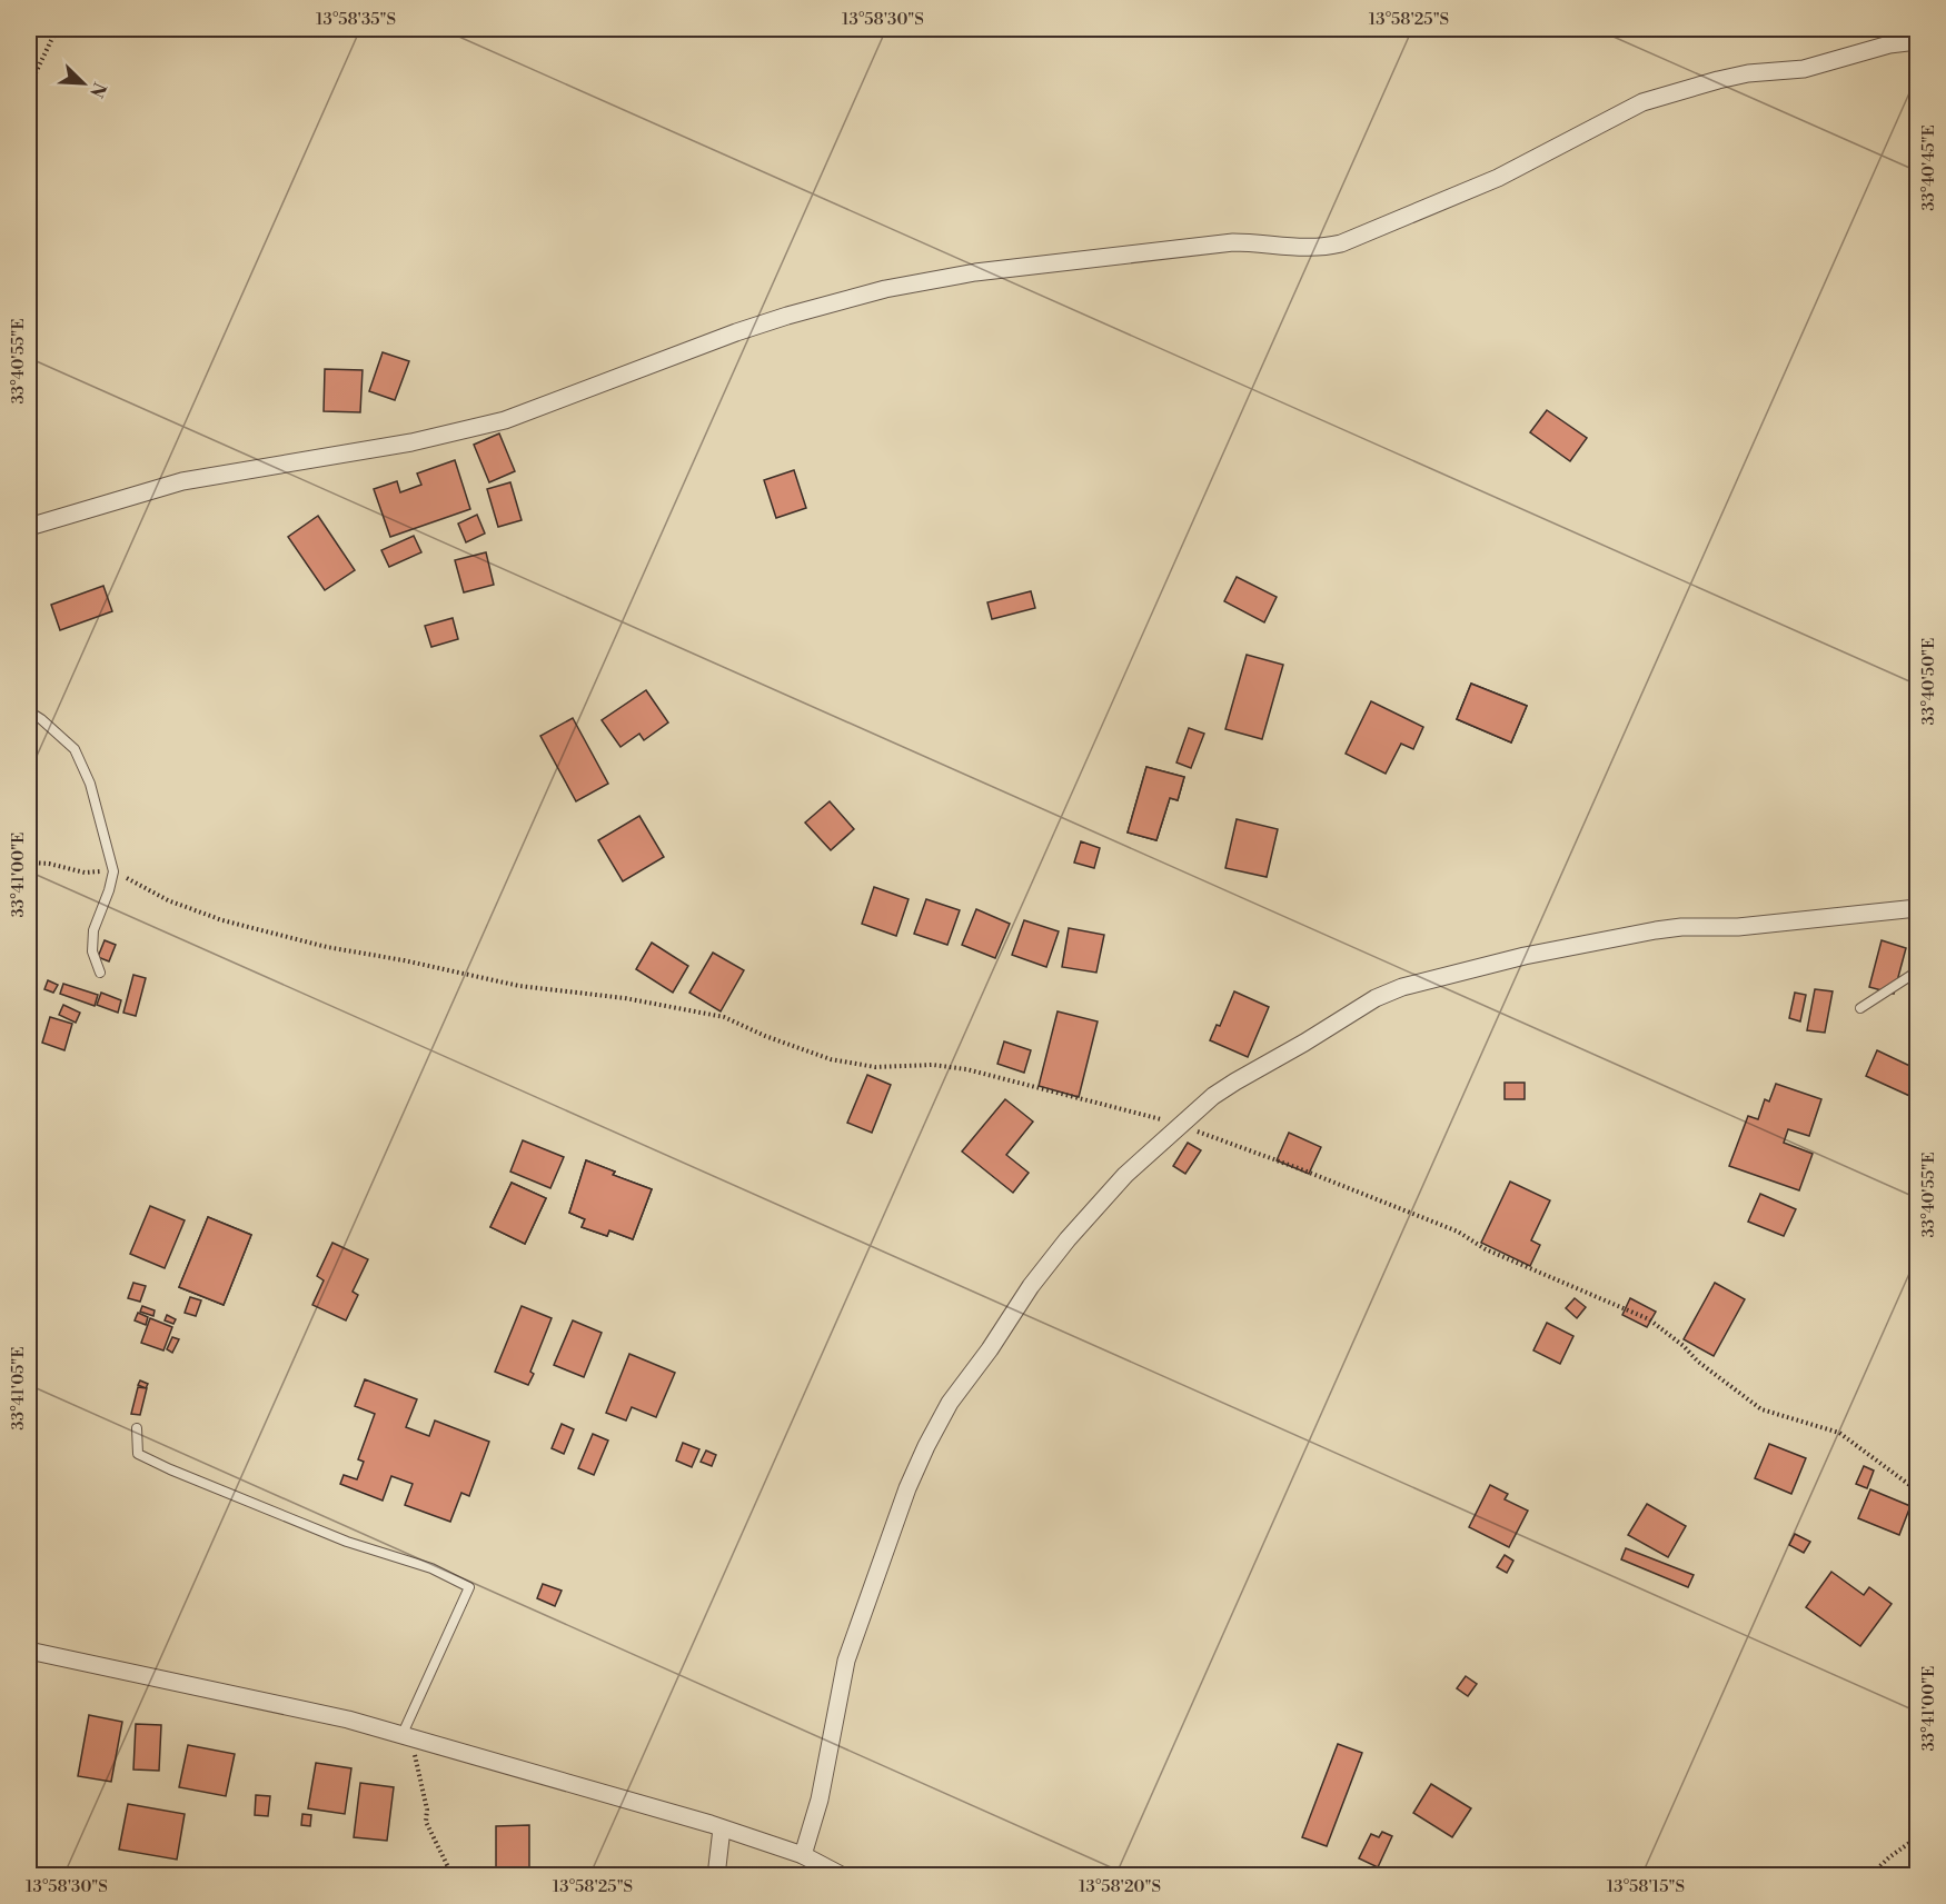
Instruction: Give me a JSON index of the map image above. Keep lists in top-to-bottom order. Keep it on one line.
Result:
{"north":"bottom right","coordinates":["13°58'35\"S","13°58'30\"S","13°58'25\"S","33°40'45\"E","33°40'55\"E","33°40'50\"E","33°41'00\"E","33°41'05\"E","13°58'20\"S","13°58'15\"S"]}
